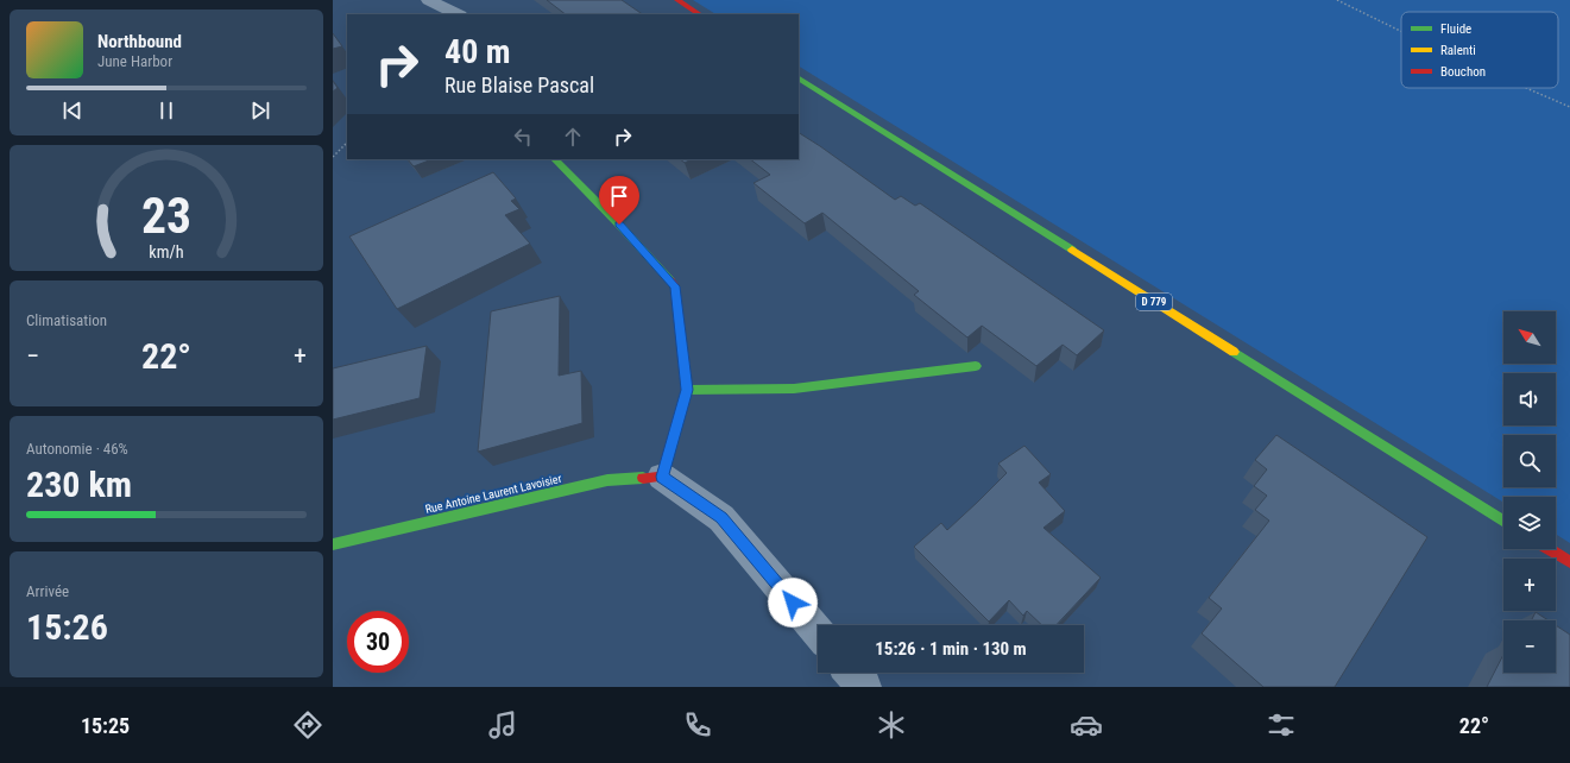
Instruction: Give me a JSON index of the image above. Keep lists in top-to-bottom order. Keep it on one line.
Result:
{"streets":{"street":["D 779","Rue Antoine Laurent Lavoisier"]},"legend":["Fluide","Ralenti","Bouchon"],"north":"top left","page":{"turn":["40 m","Rue Blaise Pascal"],"song":["Northbound","June Harbor"],"tile":["Climatisation",["Autonomie · 46%","230 km"],["Arrivée","15:26"]],"map_buttons":["+","−"],"heat":["−","22°","+"],"limit":"30","trip":"15:26 · 1 min · 130 m","tabs":["15:25","22°"],"gauge":["23","km/h"]}}
